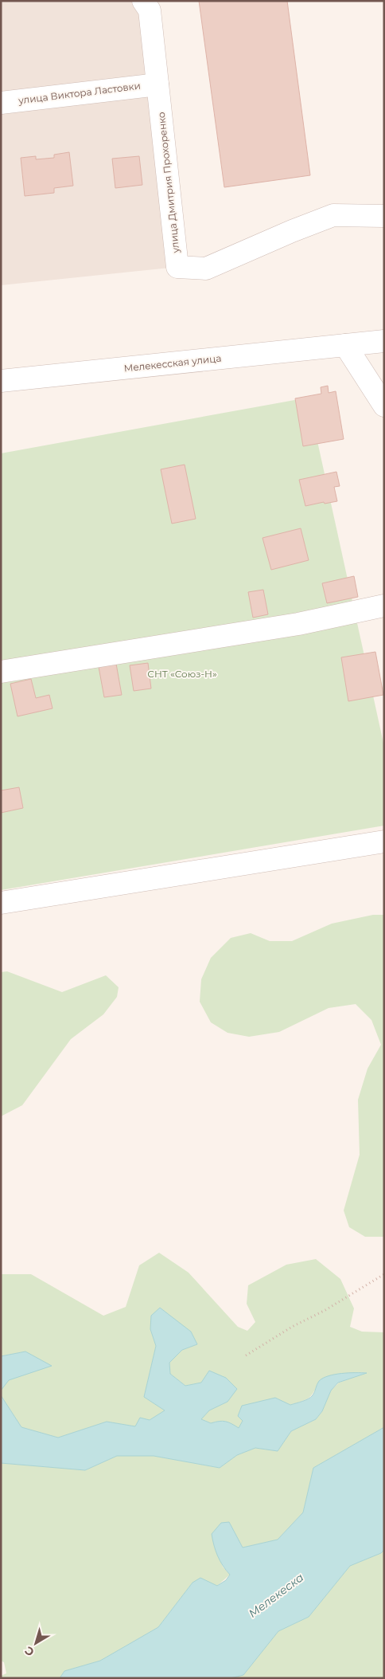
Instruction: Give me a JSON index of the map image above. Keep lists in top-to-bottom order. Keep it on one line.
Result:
{"streets":{"street":["улица Виктора Ластовки","улица Дмитрия Прохоренко","Мелекесская улица"]},"crossings":[["улица Виктора Ластовки","улица Дмитрия Прохоренко"]],"water":["Мелекеска"],"parks":["СНТ «Союз-Н»"],"north":"bottom left"}
